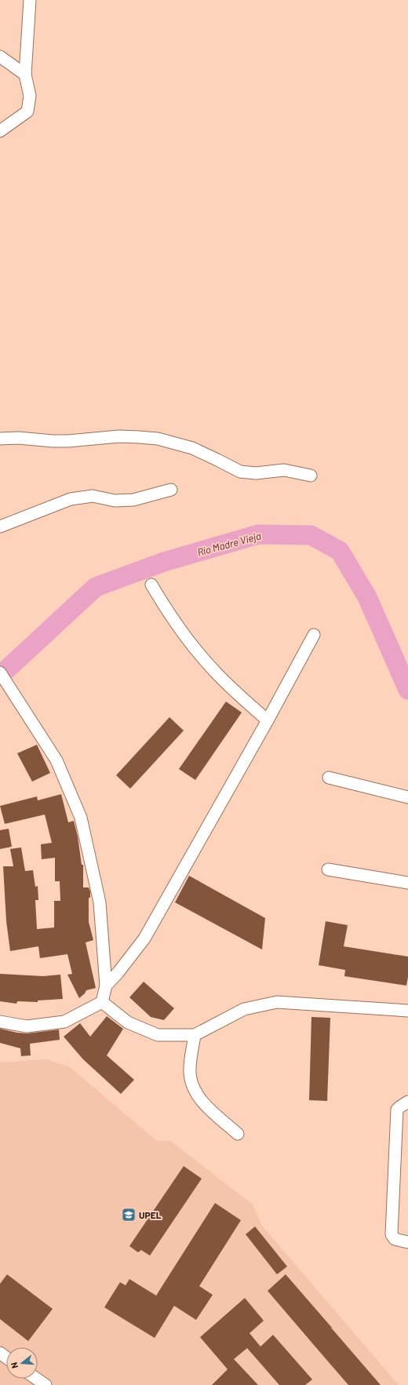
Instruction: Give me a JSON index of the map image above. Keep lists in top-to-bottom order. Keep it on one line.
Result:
{"water":["Río Madre Vieja"],"places":{"school or university":["UPEL"]},"north":"left"}
